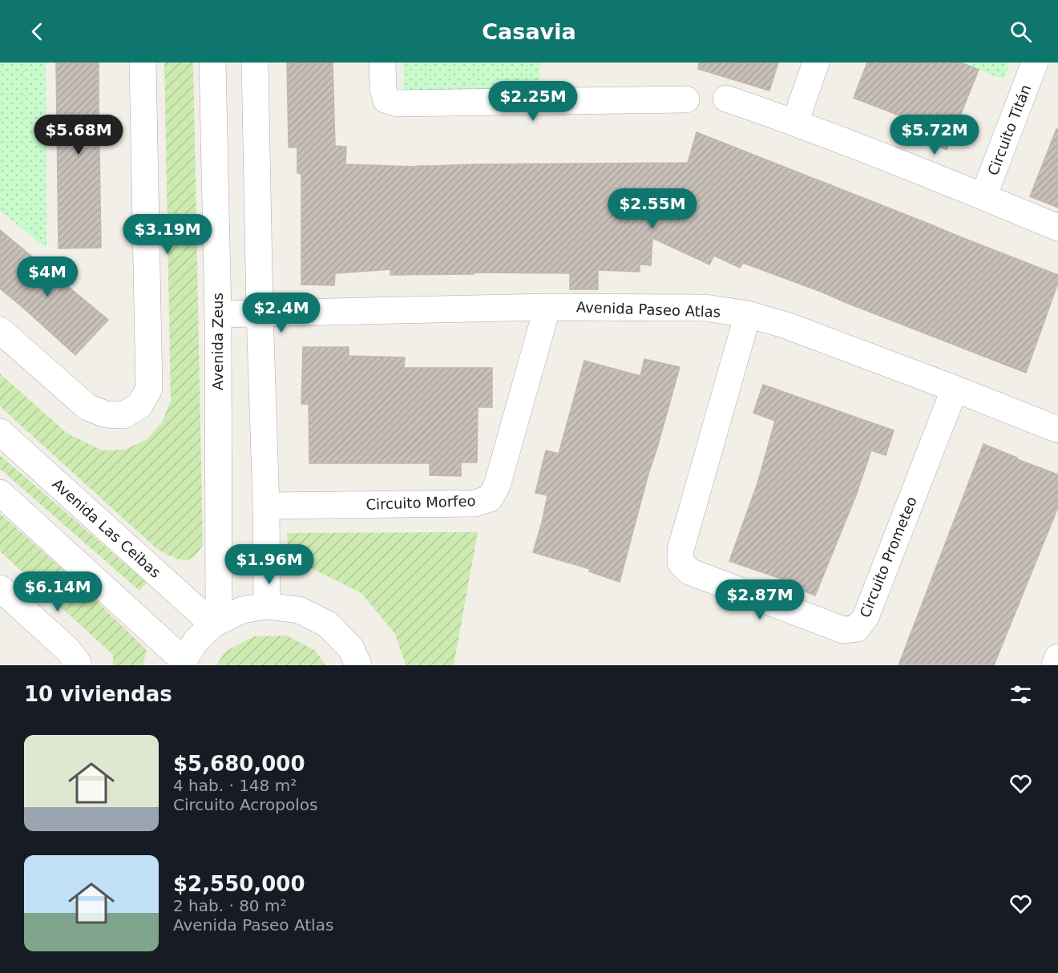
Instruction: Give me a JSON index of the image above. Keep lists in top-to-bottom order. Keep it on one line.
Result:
{"streets":{"street":["Circuito Titán","Avenida Paseo Atlas","Avenida Zeus","Circuito Morfeo","Avenida Las Ceibas","Circuito Prometeo"]},"crossings":[["Avenida Paseo Atlas","Avenida Zeus"],["Avenida Paseo Atlas","Circuito Morfeo"],["Avenida Paseo Atlas","Circuito Prometeo"],["Avenida Zeus","Avenida Las Ceibas"]],"page":{"header":"Casavia","price":["$2.25M","$5.68M","$5.72M","$2.55M","$3.19M","$4M","$2.4M","$1.96M","$6.14M","$2.87M"],"heading":"10 viviendas","list":[{"name":"$5,680,000","note":"4 hab. · 148 m² · Circuito Acropolos"},{"name":"$2,550,000","note":"2 hab. · 80 m² · Avenida Paseo Atlas"}]}}
